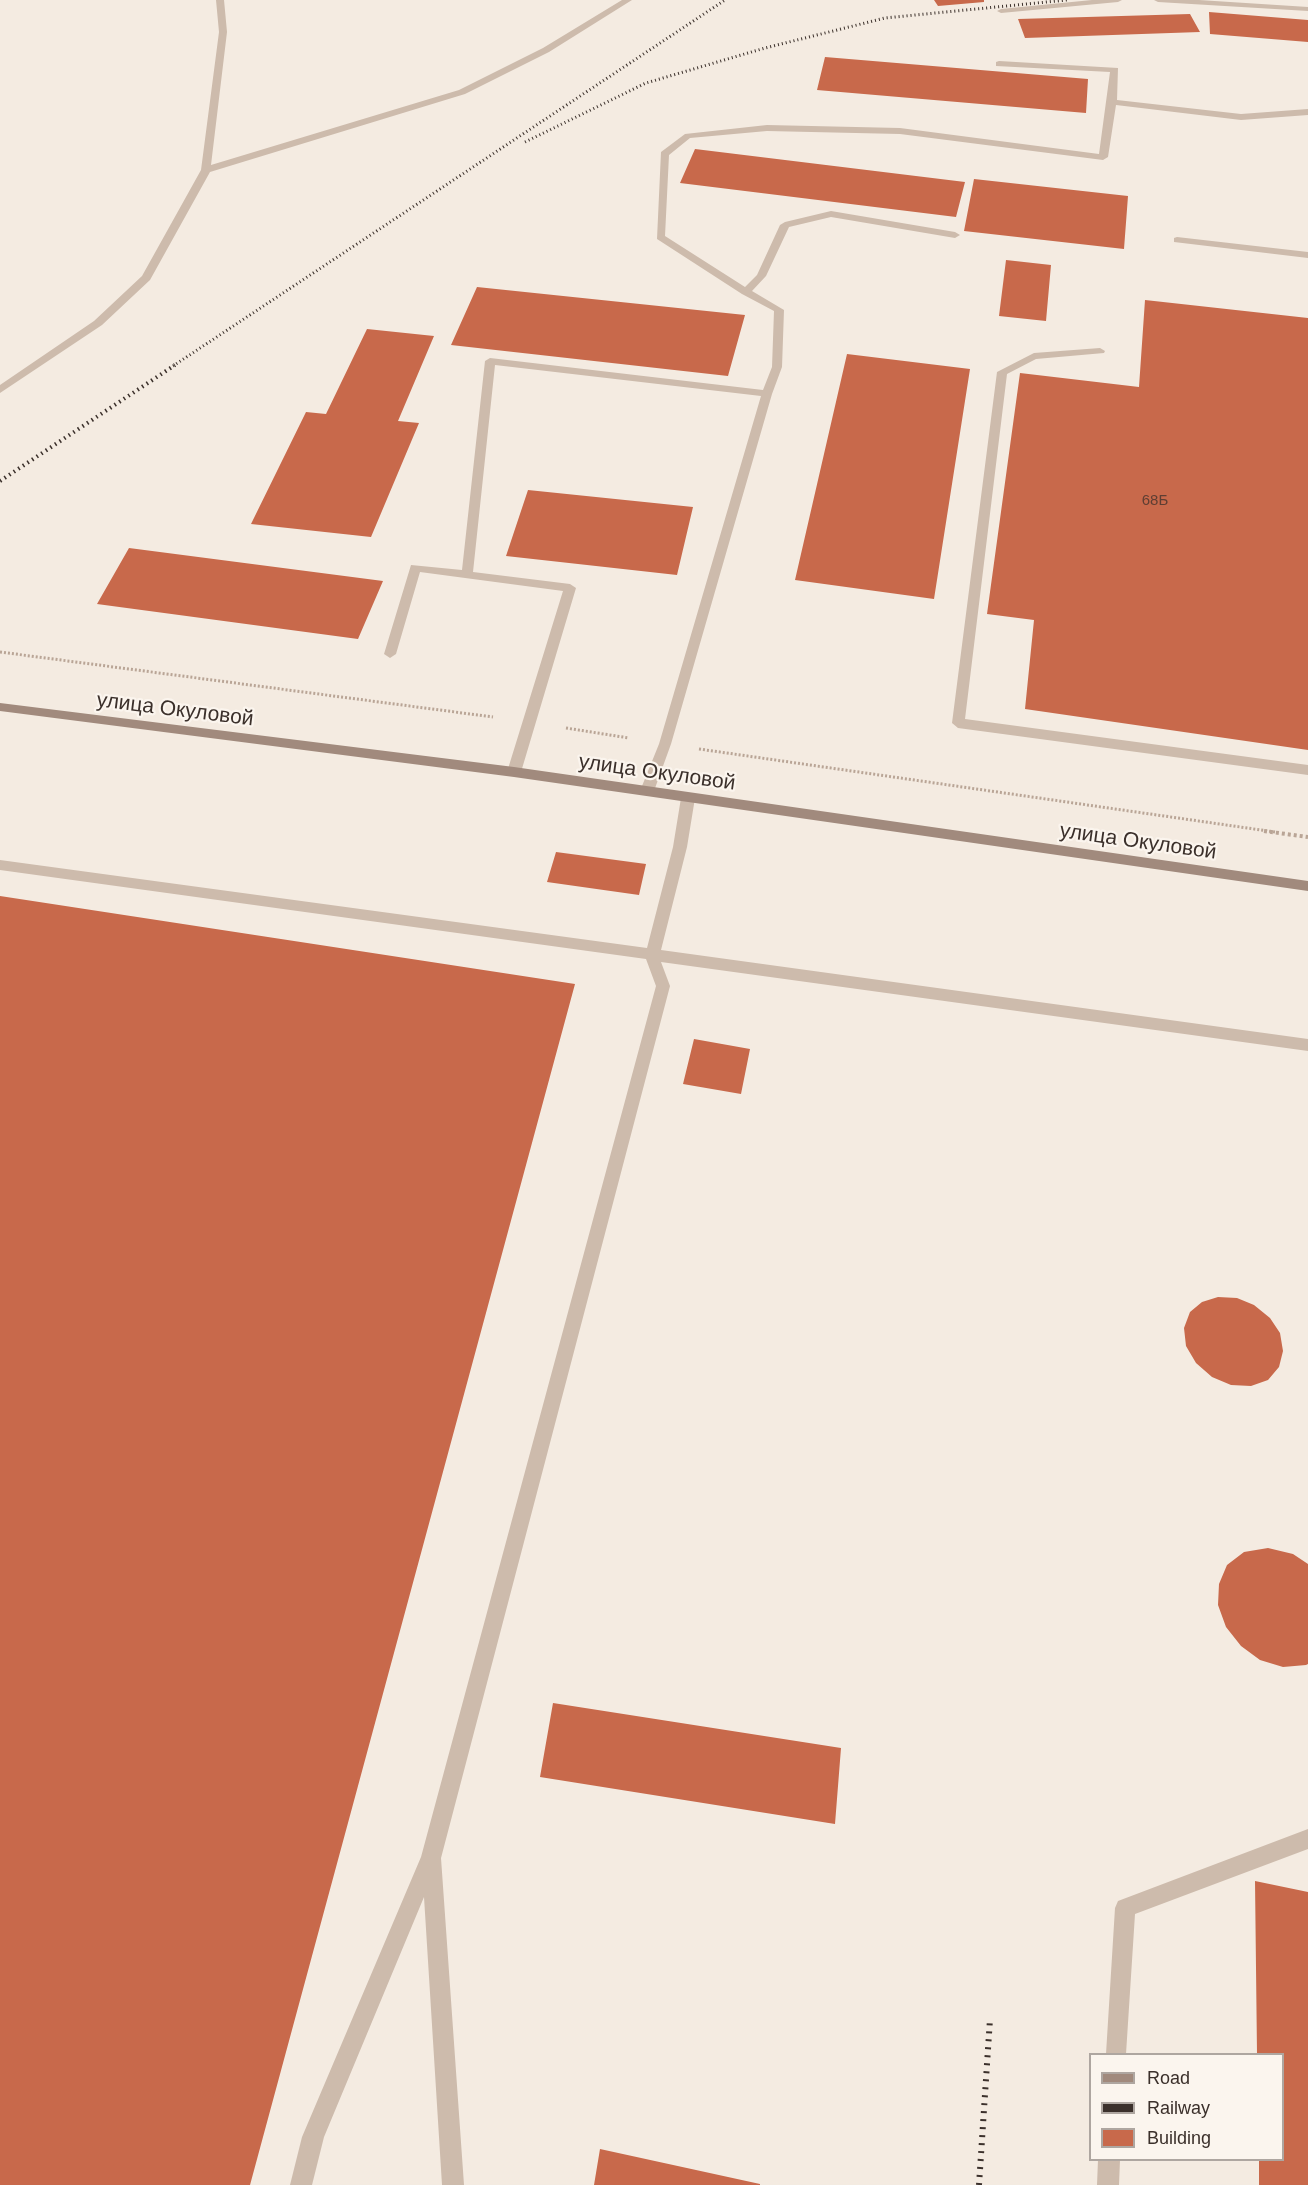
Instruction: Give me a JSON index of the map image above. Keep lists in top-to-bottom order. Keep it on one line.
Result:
{"streets":{"street":["улица Окуловой"]},"house_numbers":["68Б"],"legend":["Road","Railway","Building"]}
